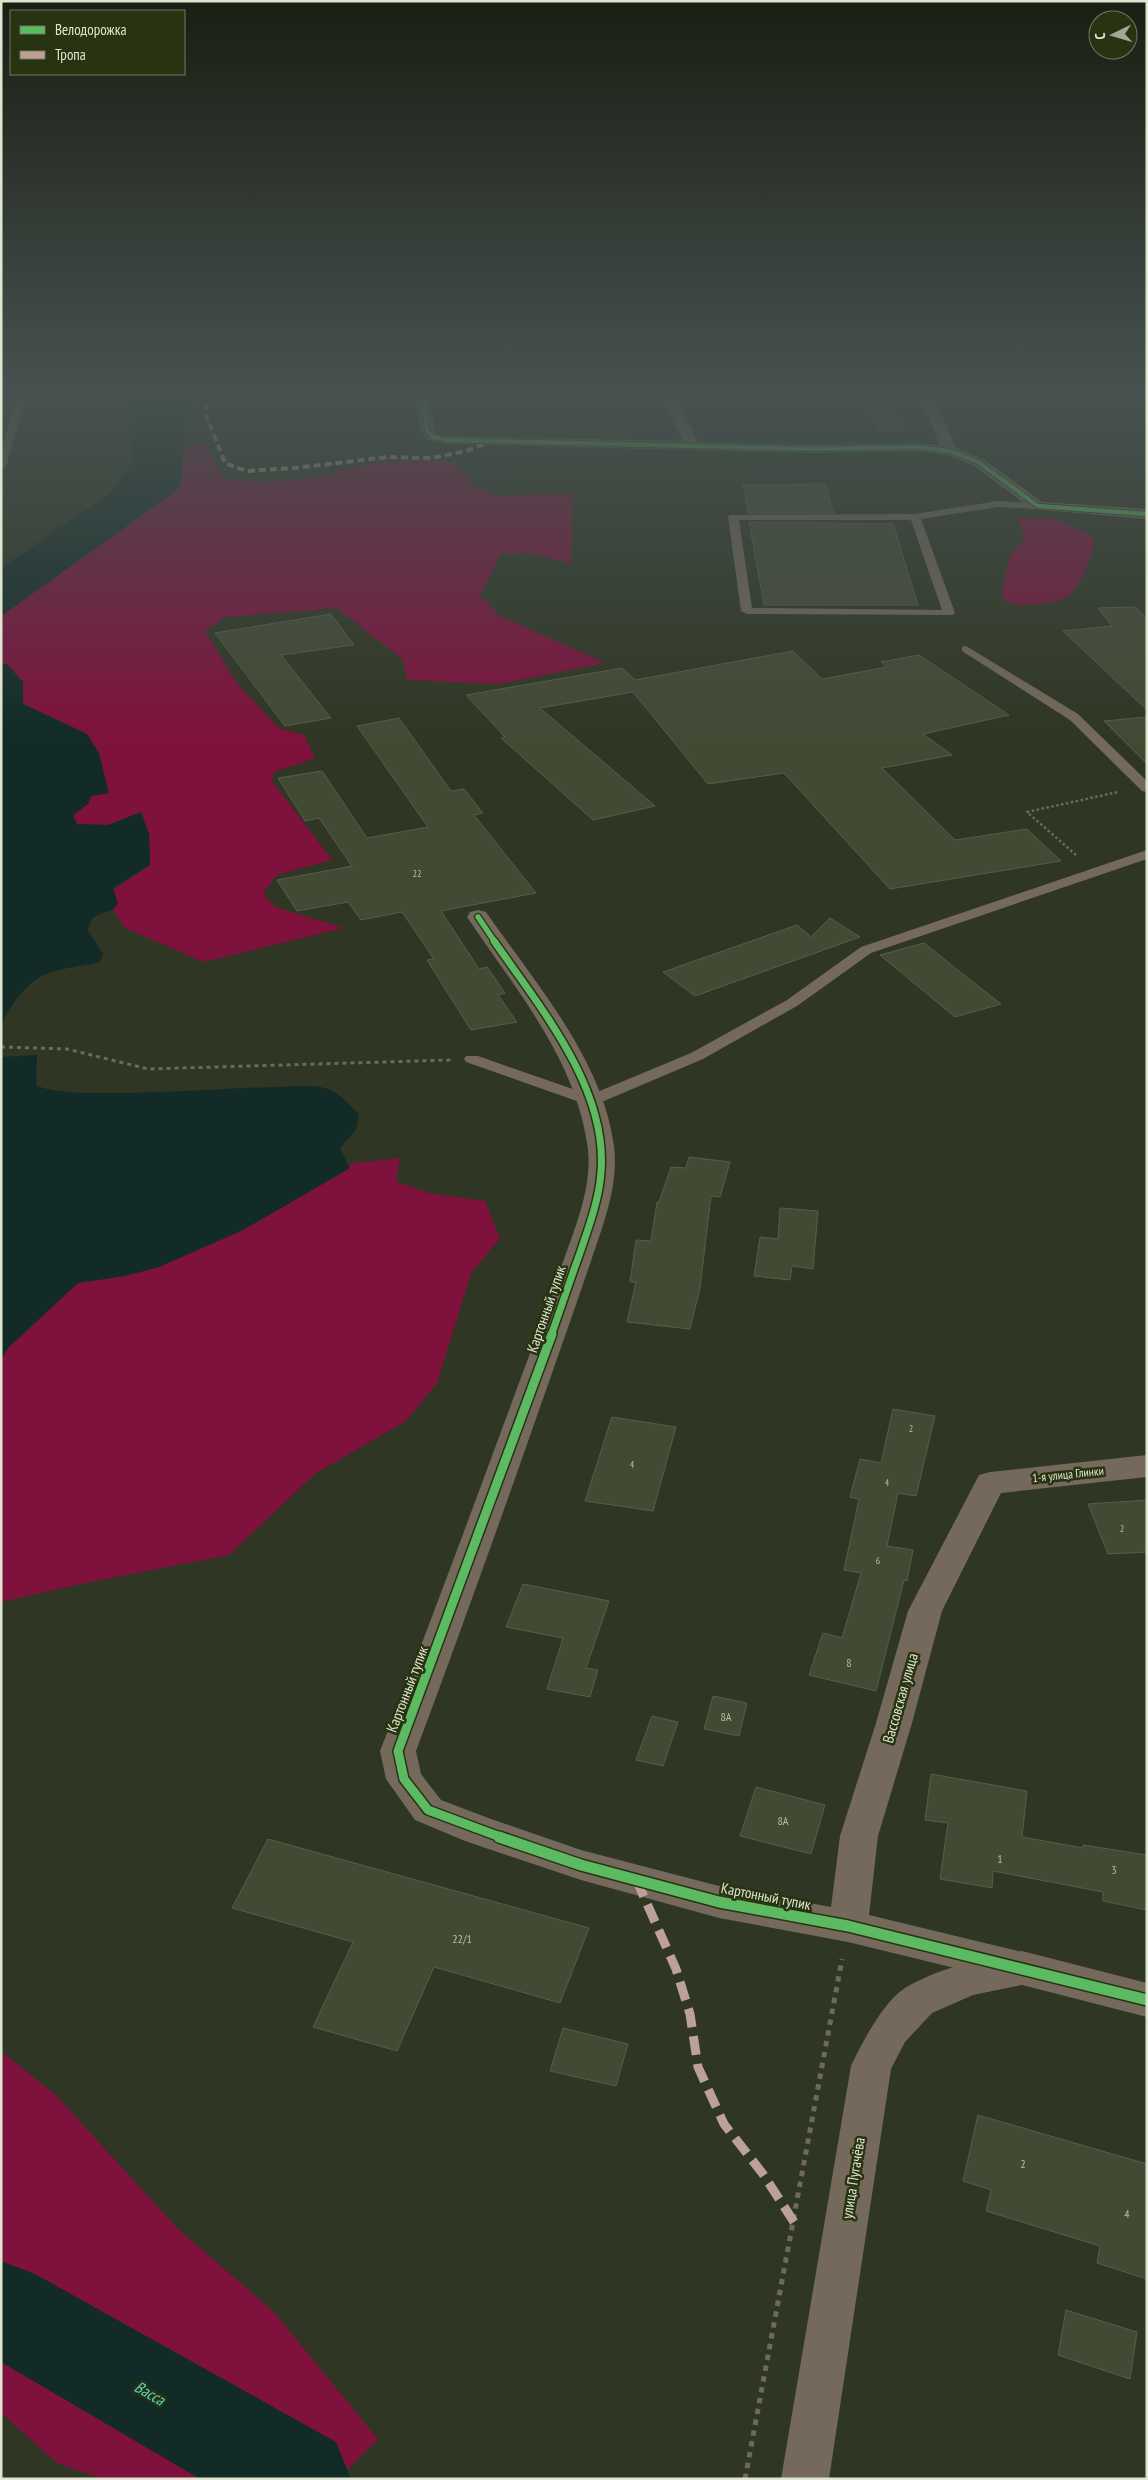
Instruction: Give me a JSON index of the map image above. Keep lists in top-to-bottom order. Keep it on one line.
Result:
{"streets":{"street":["Картонный тупик","1-я улица Глинки","Вассовская улица","улица Пугачёва"]},"crossings":[["Картонный тупик","Вассовская улица"],["Картонный тупик","улица Пугачёва"],["1-я улица Глинки","Вассовская улица"]],"water":["Васса"],"house_numbers":["22","2","4","4","2","6","8","8А","8А","1","3","22/1","2","4"],"legend":["Велодорожка","Тропа"],"north":"left"}
